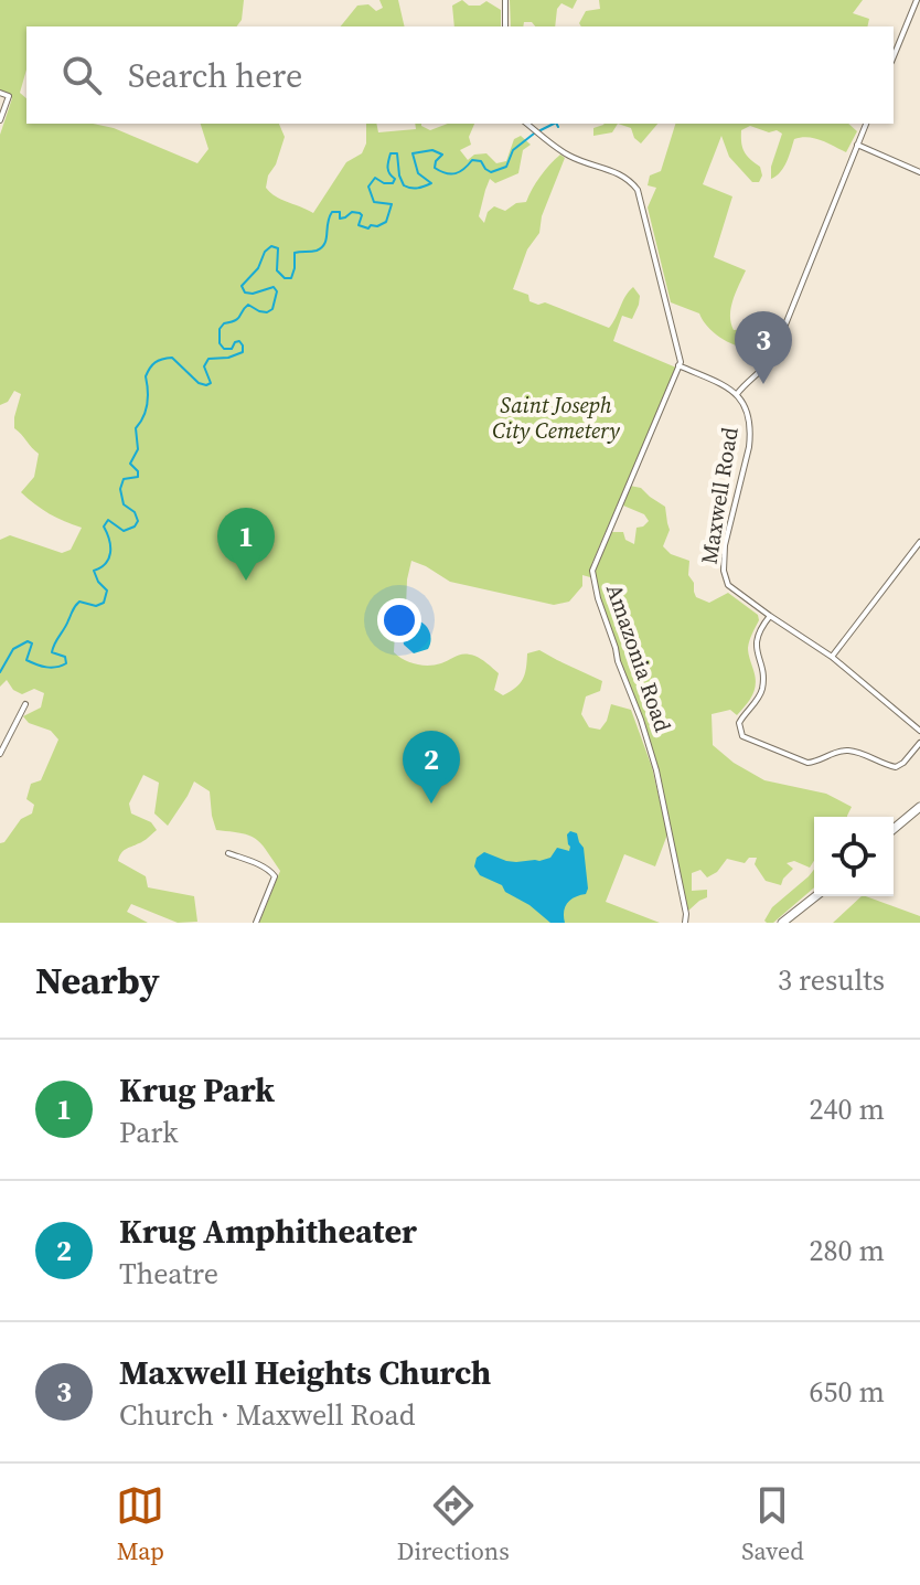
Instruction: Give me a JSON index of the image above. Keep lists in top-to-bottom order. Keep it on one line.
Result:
{"streets":{"street":["Maxwell Road","Amazonia Road"]},"parks":["Saint Joseph City Cemetery"],"page":{"search":"Search here","pins":["3","1","2"],"heading":["Nearby","3 results"],"list":[{"mark":"1","name":"Krug Park","note":"Park","value":"240 m"},{"mark":"2","name":"Krug Amphitheater","note":"Theatre","value":"280 m"},{"mark":"3","name":"Maxwell Heights Church","note":"Church · Maxwell Road","value":"650 m"}],"nav":["Map","Directions","Saved"]}}
